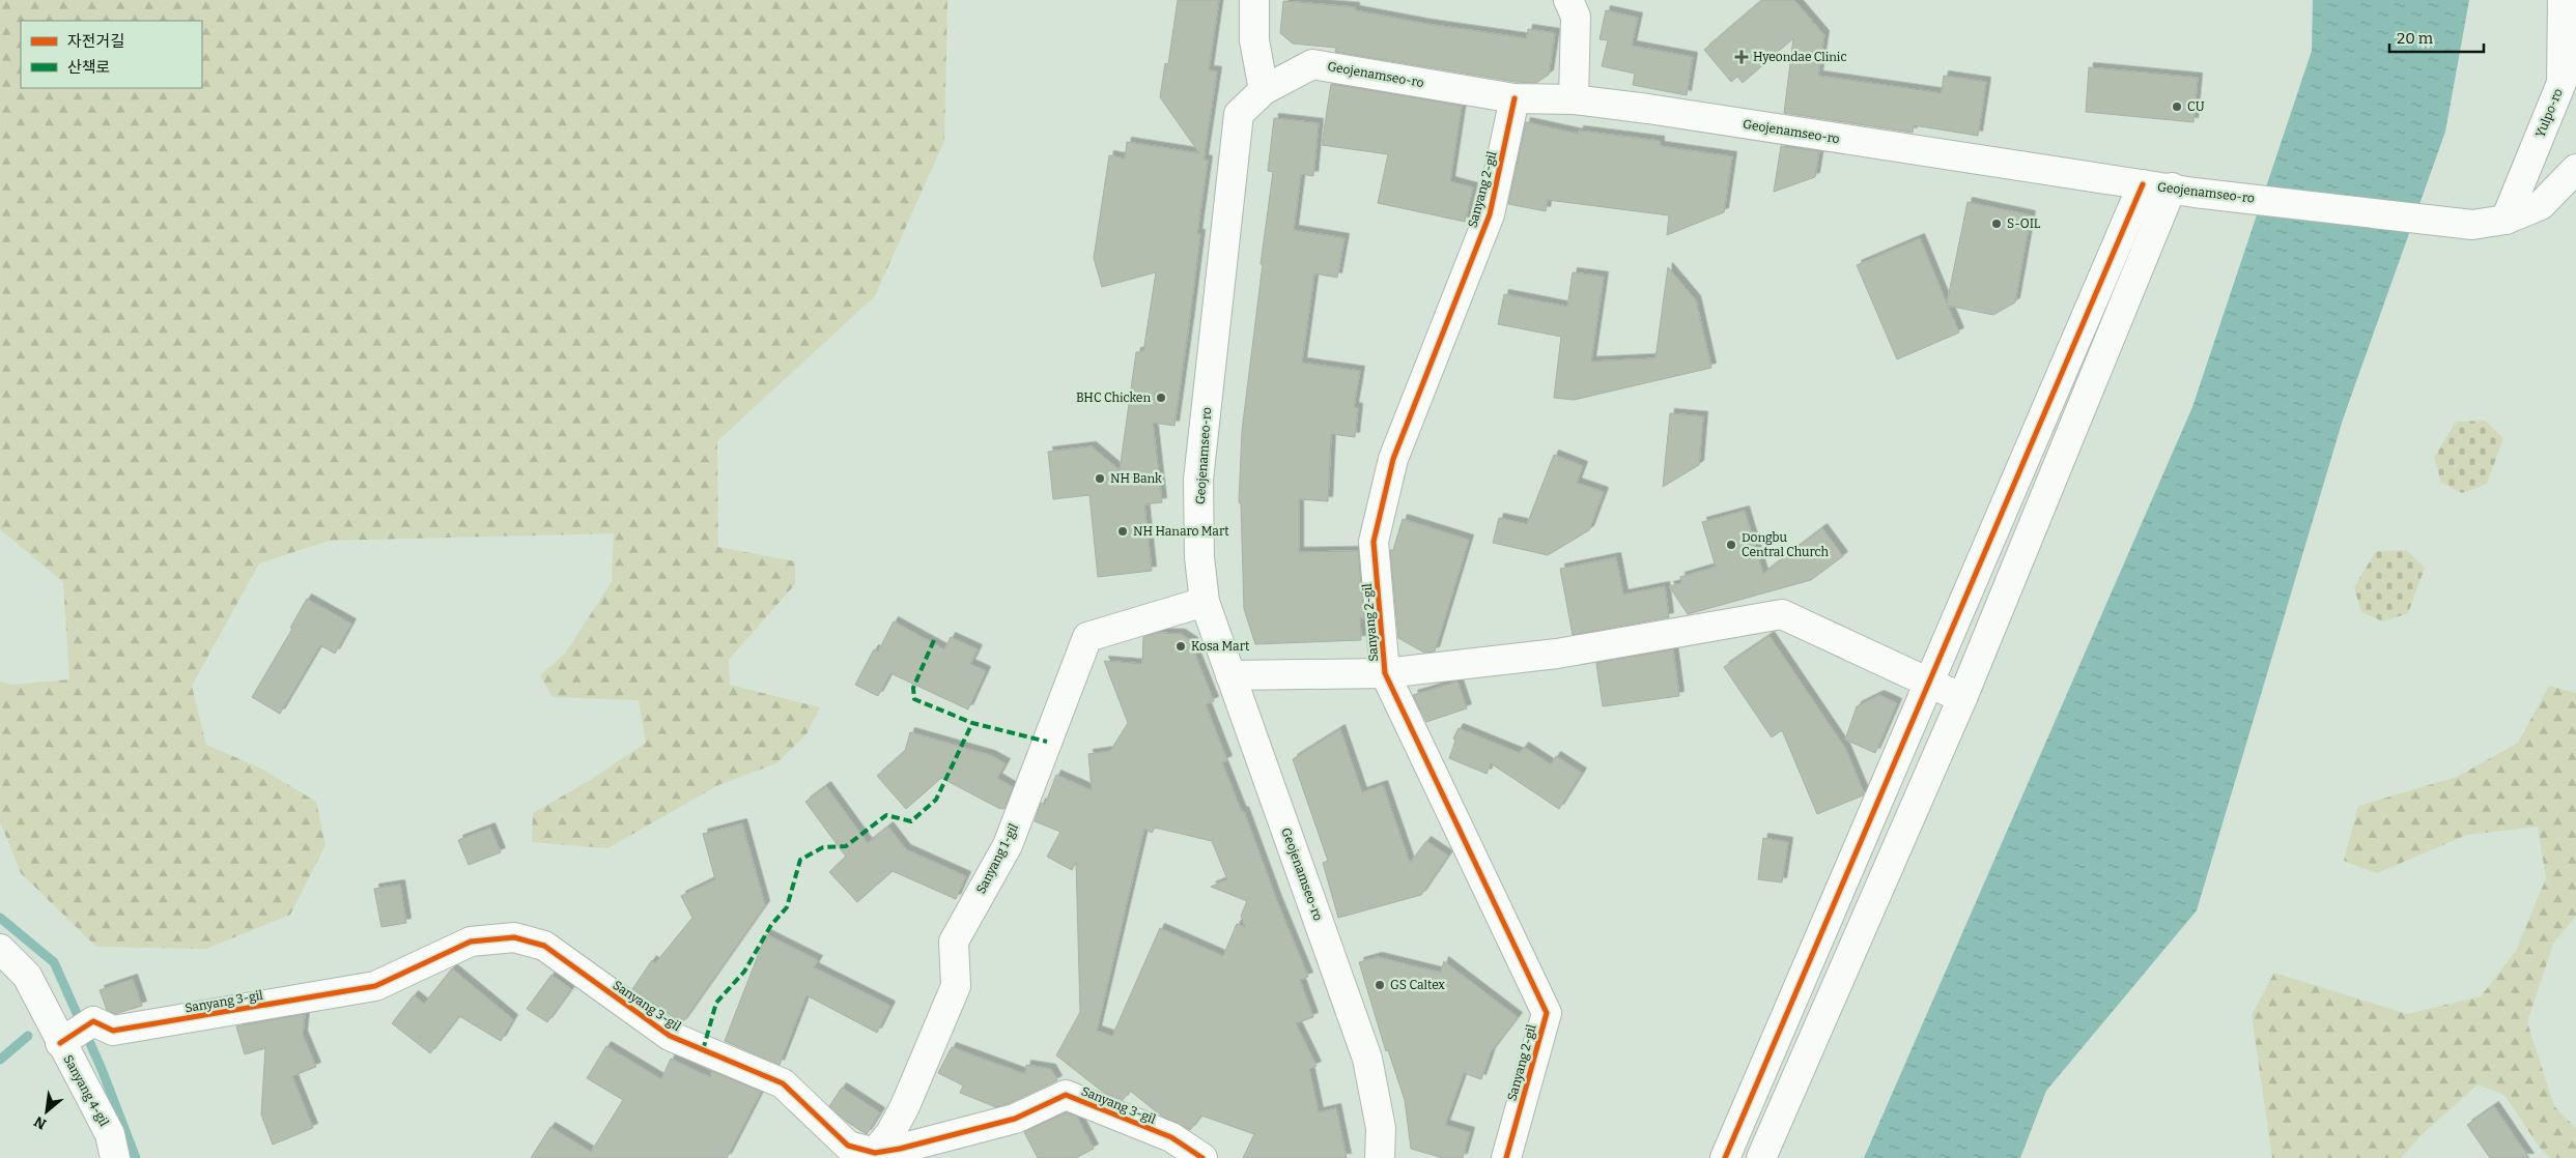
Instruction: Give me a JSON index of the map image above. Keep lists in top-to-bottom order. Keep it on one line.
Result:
{"streets":{"street":["Geojenamseo-ro","Yulpo-ro","Sanyang 2-gil","Sanyang 1-gil","Sanyang 3-gil","Sanyang 4-gil"]},"crossings":[["Geojenamseo-ro","Yulpo-ro"],["Geojenamseo-ro","Sanyang 2-gil"],["Geojenamseo-ro","Sanyang 1-gil"],["Sanyang 1-gil","Sanyang 3-gil"],["Sanyang 3-gil","Sanyang 4-gil"]],"places":{"health":["Hyeondae Clinic"],"other":["CU","S-OIL","BHC Chicken","NH Bank","NH Hanaro Mart","Dongbu Central Church","Kosa Mart","GS Caltex"]},"legend":["자전거길","산책로"],"scale_bar":"20 m","north":"bottom left"}
